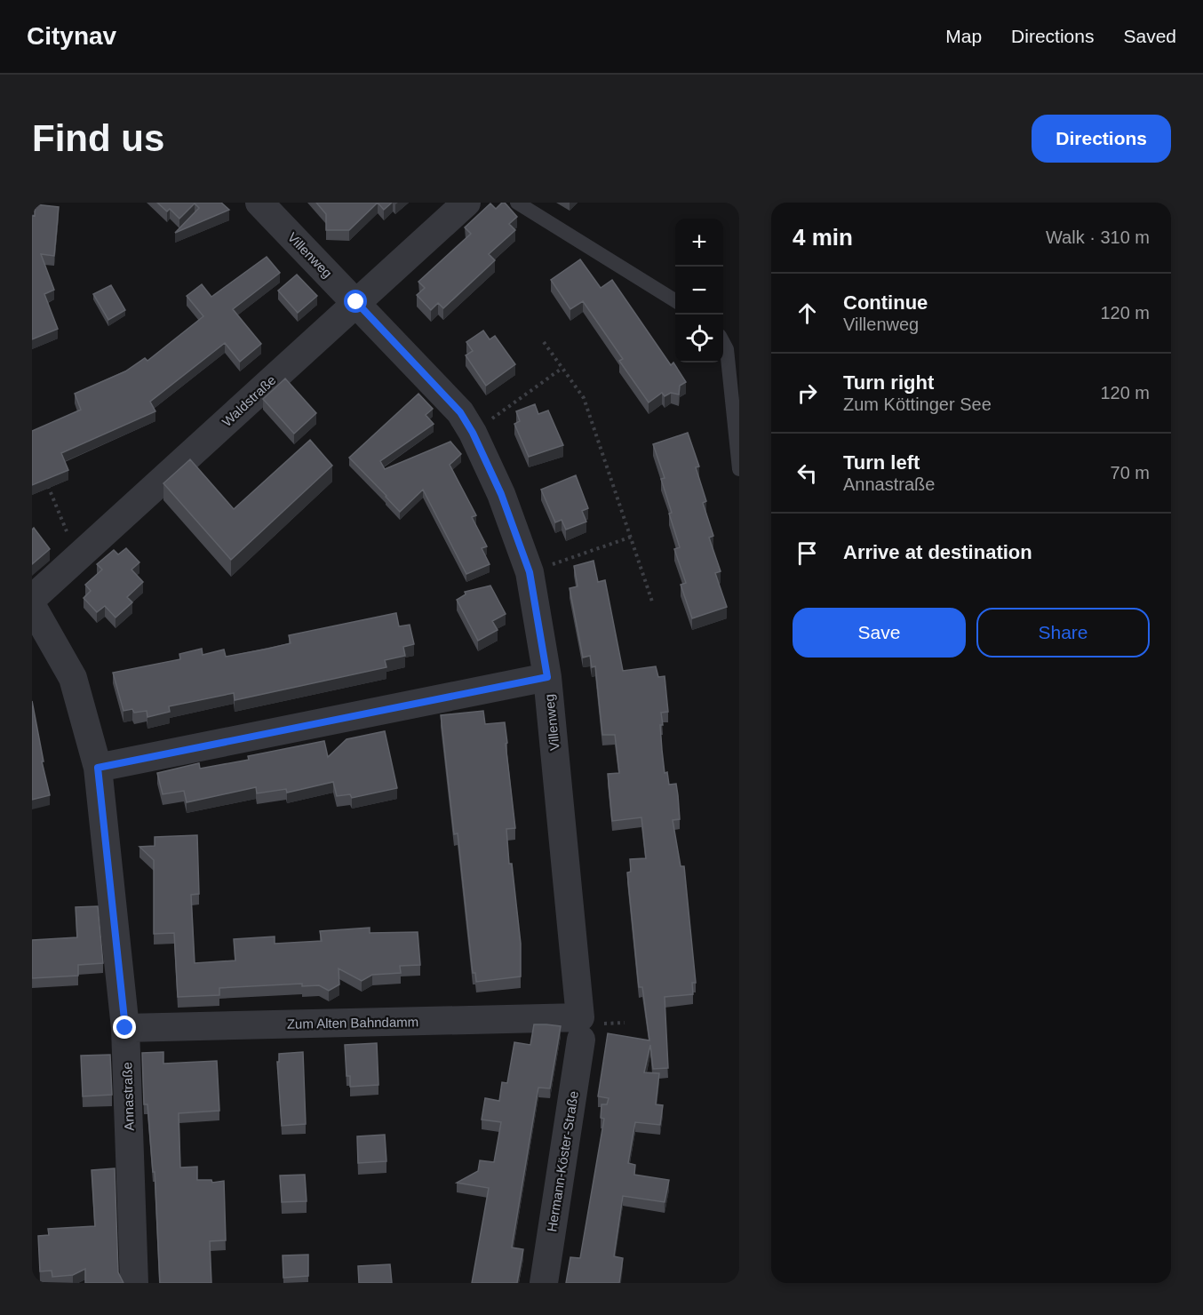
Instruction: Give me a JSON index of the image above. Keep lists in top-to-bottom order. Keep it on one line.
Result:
{"streets":{"street":["Villenweg","Waldstraße","Zum Alten Bahndamm","Annastraße","Hermann-Köster-Straße"]},"crossings":[["Villenweg","Waldstraße"],["Villenweg","Zum Alten Bahndamm"],["Villenweg","Hermann-Köster-Straße"],["Zum Alten Bahndamm","Annastraße"],["Zum Alten Bahndamm","Hermann-Köster-Straße"]],"page":{"header":"Citynav","nav":["Map","Directions","Saved"],"buttons":["Directions",["Save","Share"]],"title":"Find us","heading":["4 min","Walk · 310 m"],"map_buttons":["+","−"],"list":[["Continue","Villenweg","120 m"],["Turn right","Zum Köttinger See","120 m"],["Turn left","Annastraße","70 m"],"Arrive at destination"]}}
